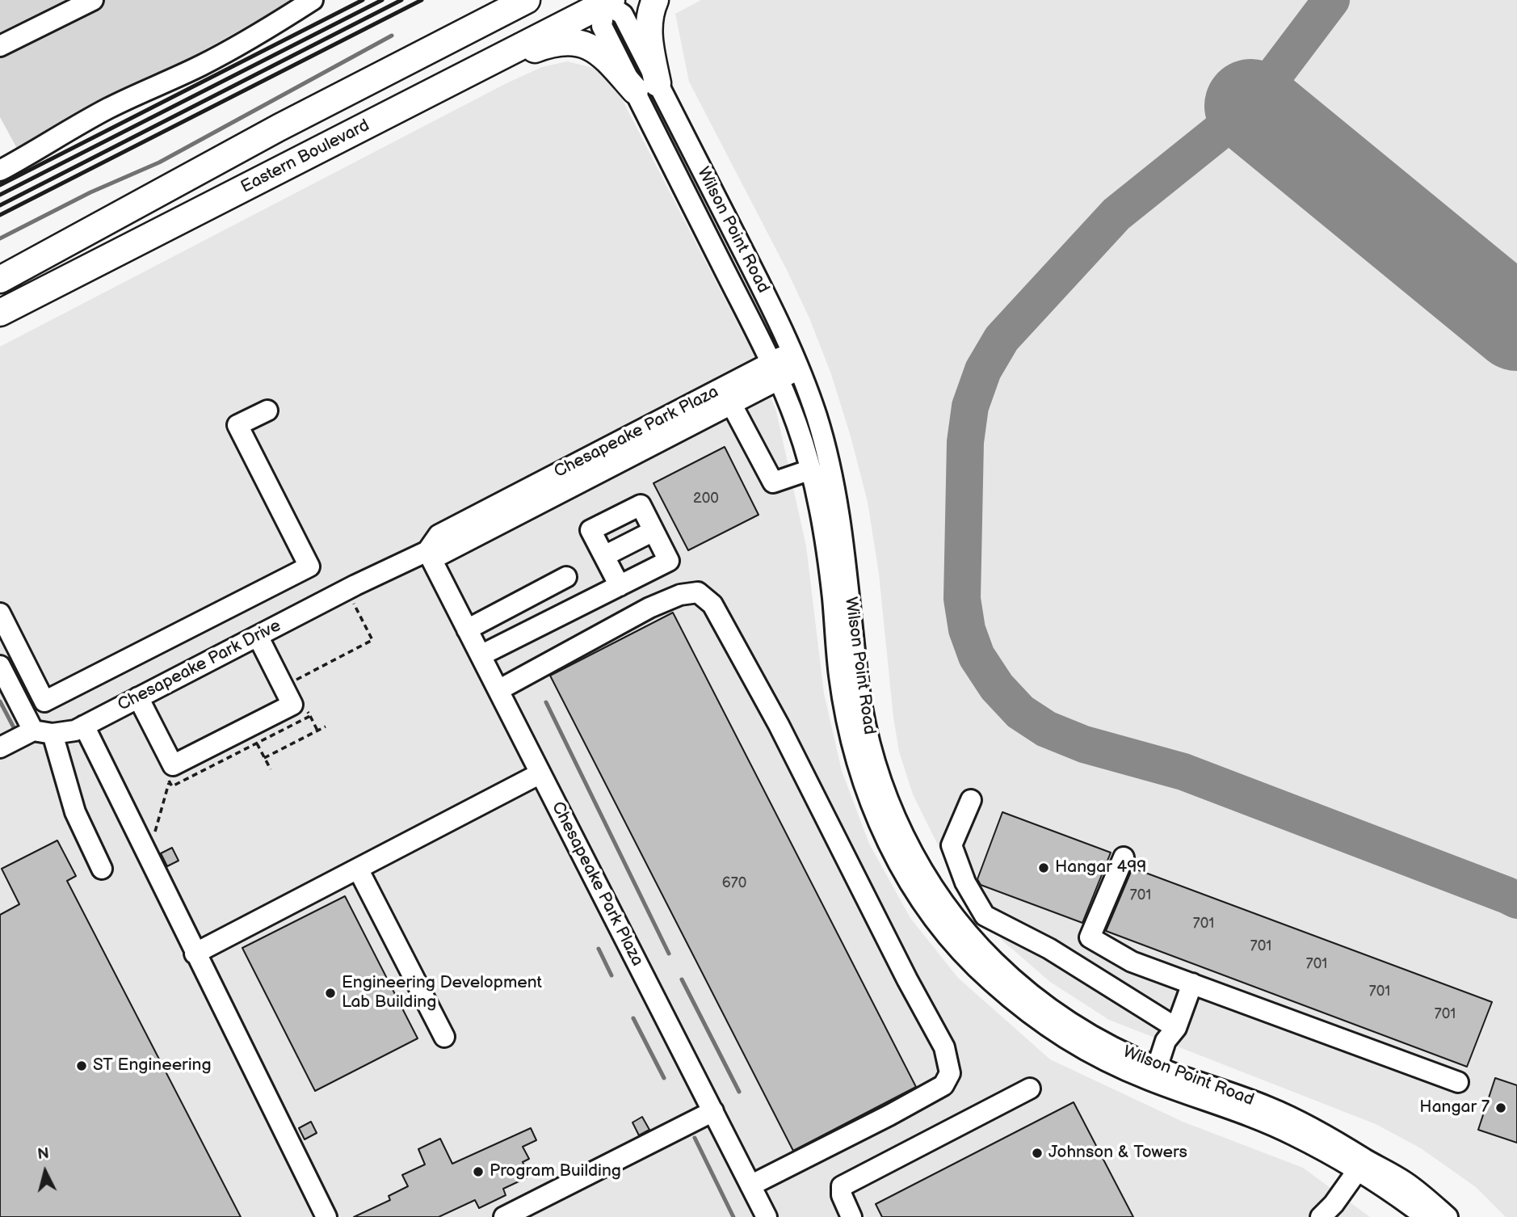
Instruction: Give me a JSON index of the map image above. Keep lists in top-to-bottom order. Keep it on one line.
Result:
{"streets":{"main road":["Eastern Boulevard"],"street":["Wilson Point Road","Chesapeake Park Plaza","Chesapeake Park Drive"]},"crossings":[["Eastern Boulevard","Wilson Point Road"],["Wilson Point Road","Chesapeake Park Plaza"],["Chesapeake Park Plaza","Chesapeake Park Drive"]],"places":["Hangar 499","Engineering Development Lab Building","ST Engineering","Hangar 7","Johnson & Towers","Program Building"],"house_numbers":["200","670","701","701","701","701","701","701"],"north":"top"}
